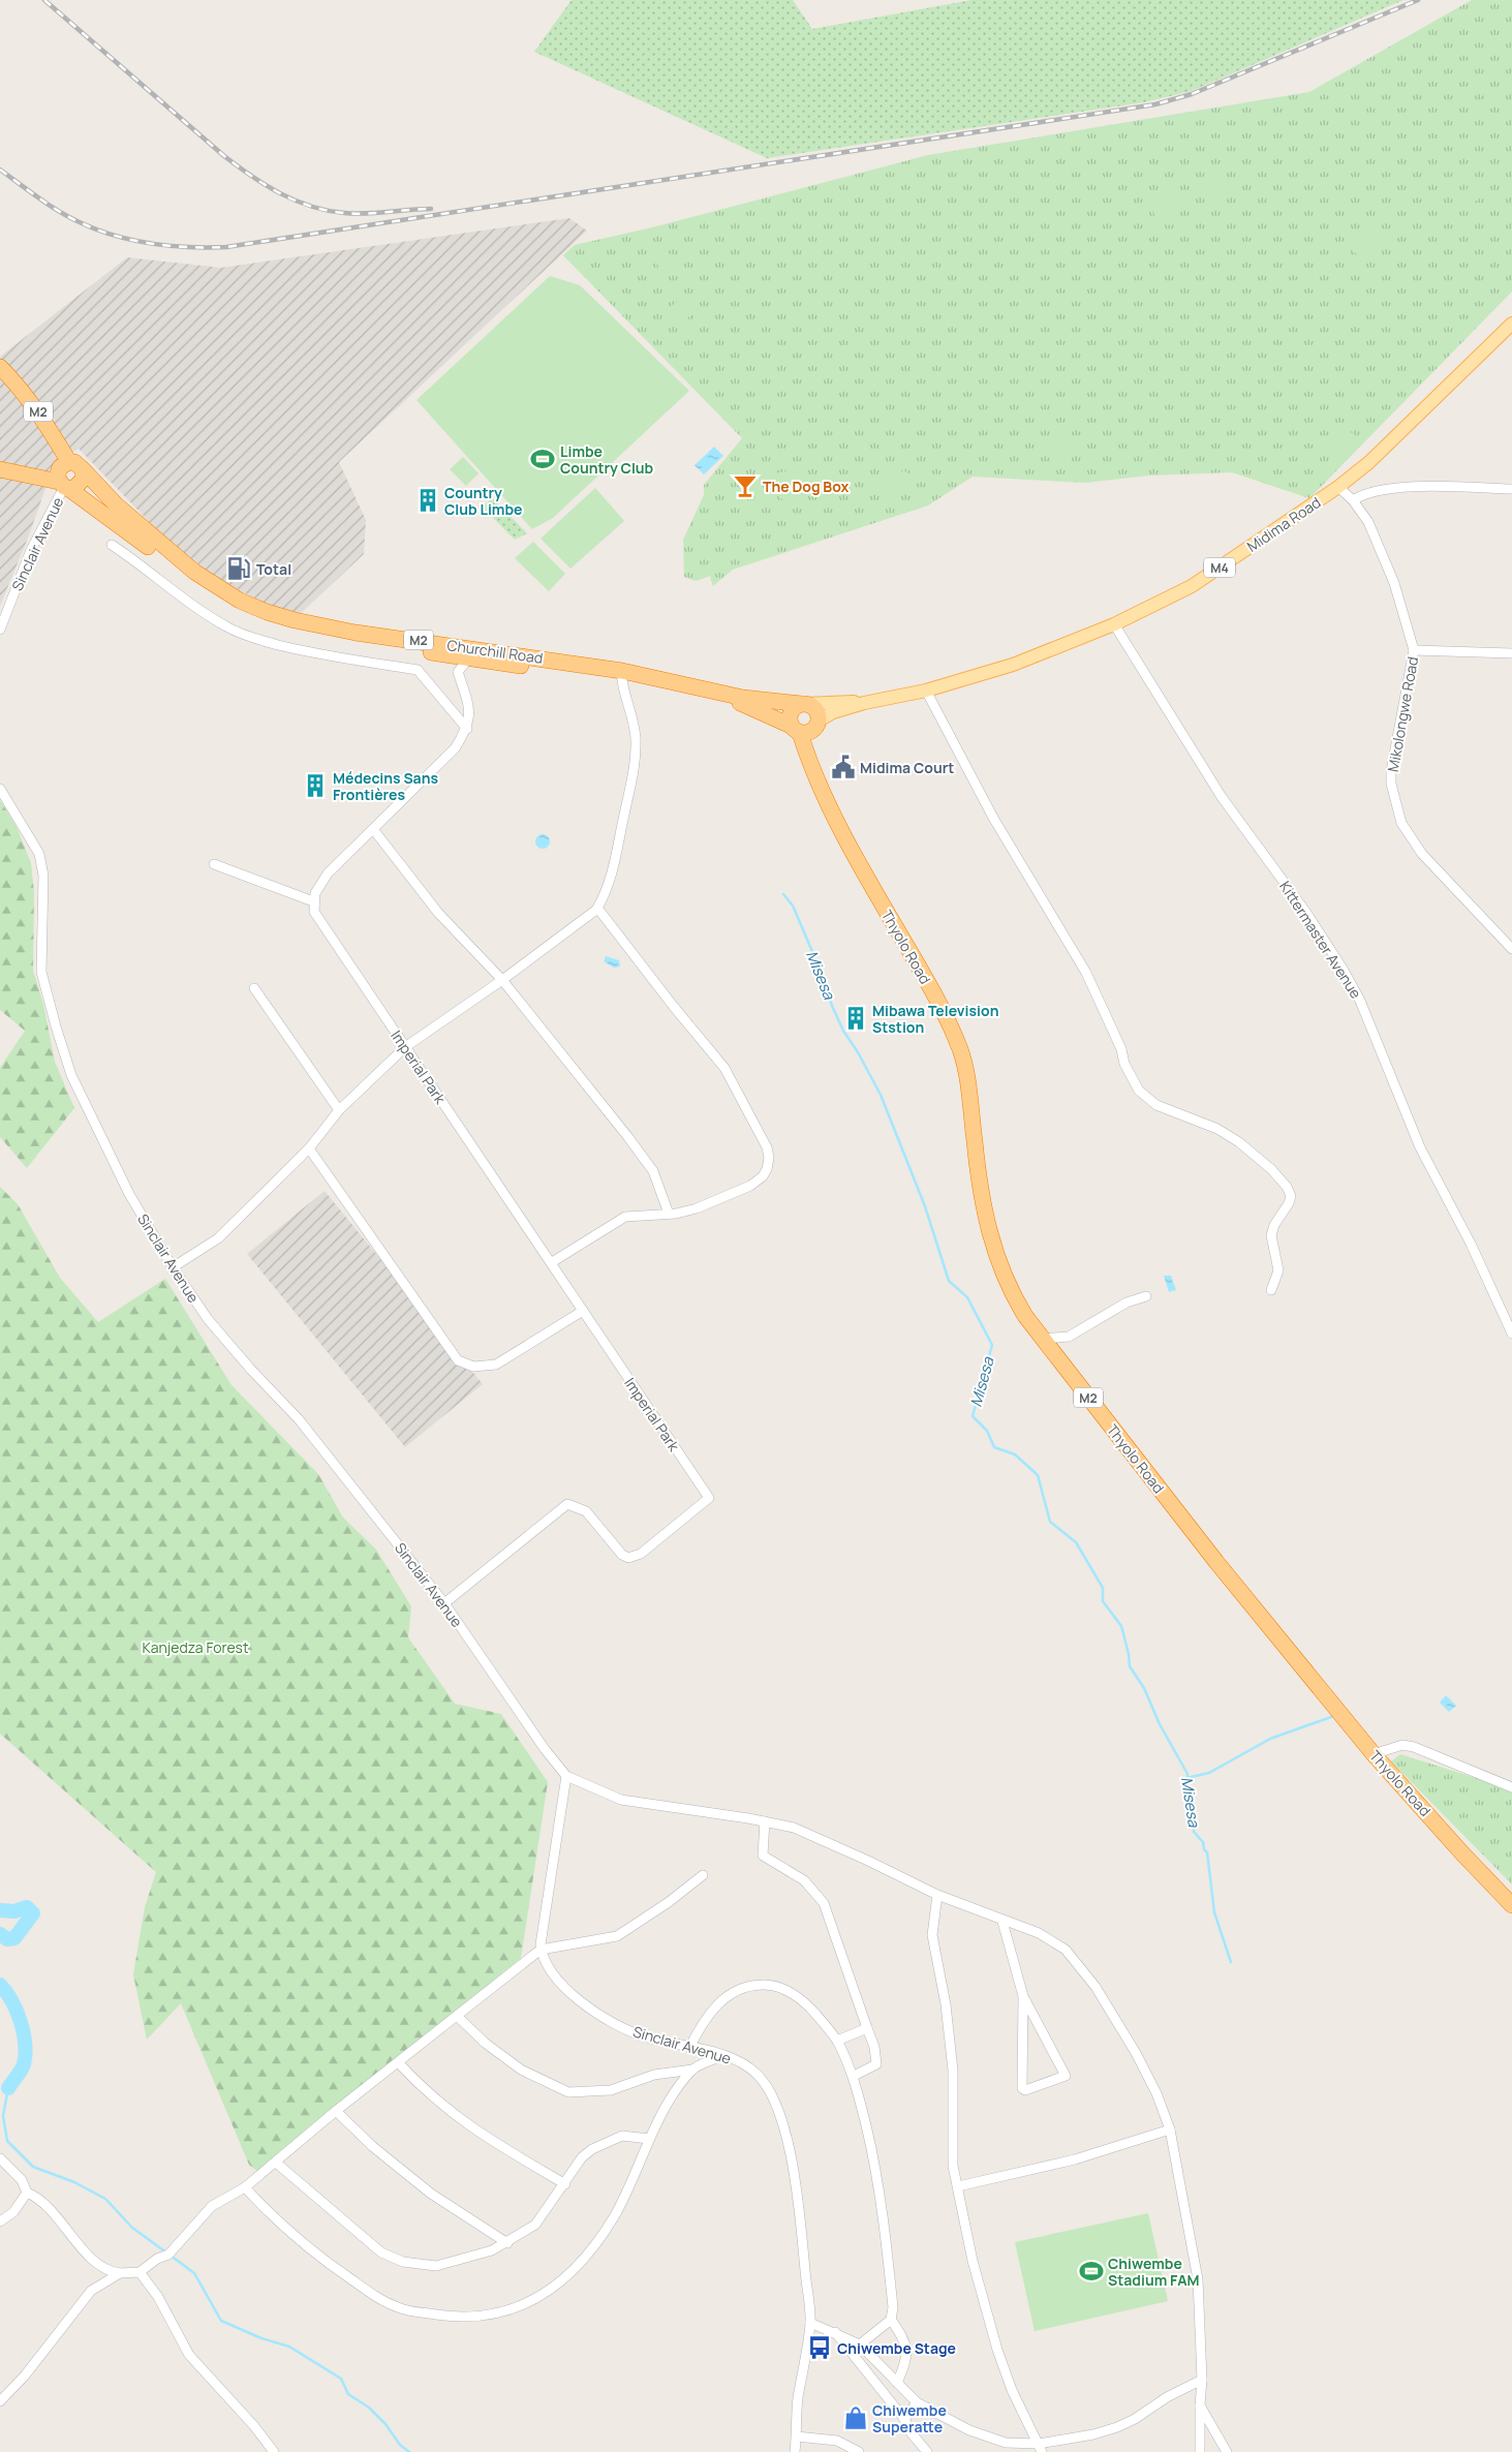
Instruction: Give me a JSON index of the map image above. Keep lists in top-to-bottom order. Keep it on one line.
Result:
{"streets":{"highway":["M2","Churchill Road","Thyolo Road"],"main road":["Midima Road","M4"],"street":["Sinclair Avenue","Mikolongwe Road","Kittermaster Avenue","Imperial Park"]},"crossings":[["M2","Sinclair Avenue"],["M2","Churchill Road"],["Midima Road","Churchill Road"],["Midima Road","Mikolongwe Road"],["Midima Road","Kittermaster Avenue"],["Midima Road","Thyolo Road"],["Sinclair Avenue","Churchill Road"],["Sinclair Avenue","Imperial Park"],["Churchill Road","Thyolo Road"]],"water":["Misesa"],"parks":["Kanjedza Forest"],"places":{"sports":["Limbe Country Club","Chiwembe Stadium FAM"],"bar":["The Dog Box"],"building":["Country Club Limbe","Médecins Sans Frontières","Mibawa Television Ststion"],"fuel station":["Total"],"public building":["Midima Court"],"bus stop":["Chiwembe Stage"],"shop":["Chiwembe Superatte"]}}
